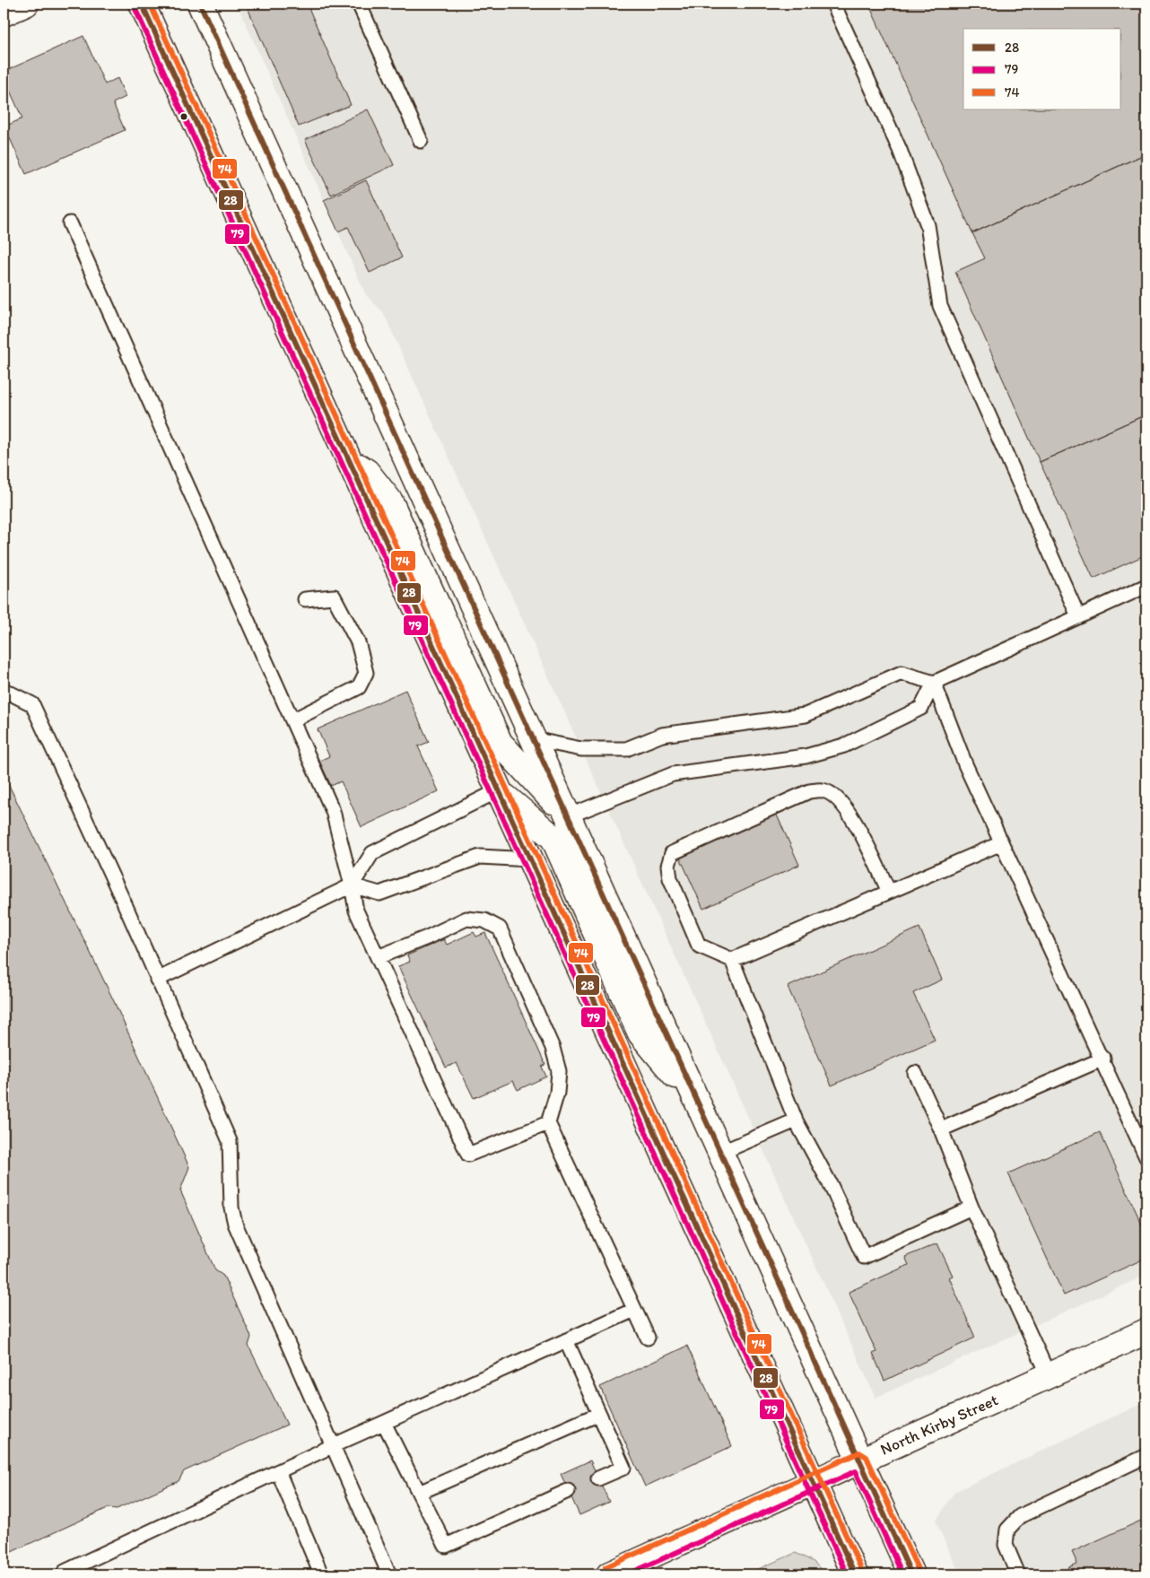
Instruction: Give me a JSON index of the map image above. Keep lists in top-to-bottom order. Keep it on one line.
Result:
{"streets":{"main road":["North Kirby Street"]},"lines":["transit line 28","transit line 74","transit line 79"],"legend":["28","79","74"]}
